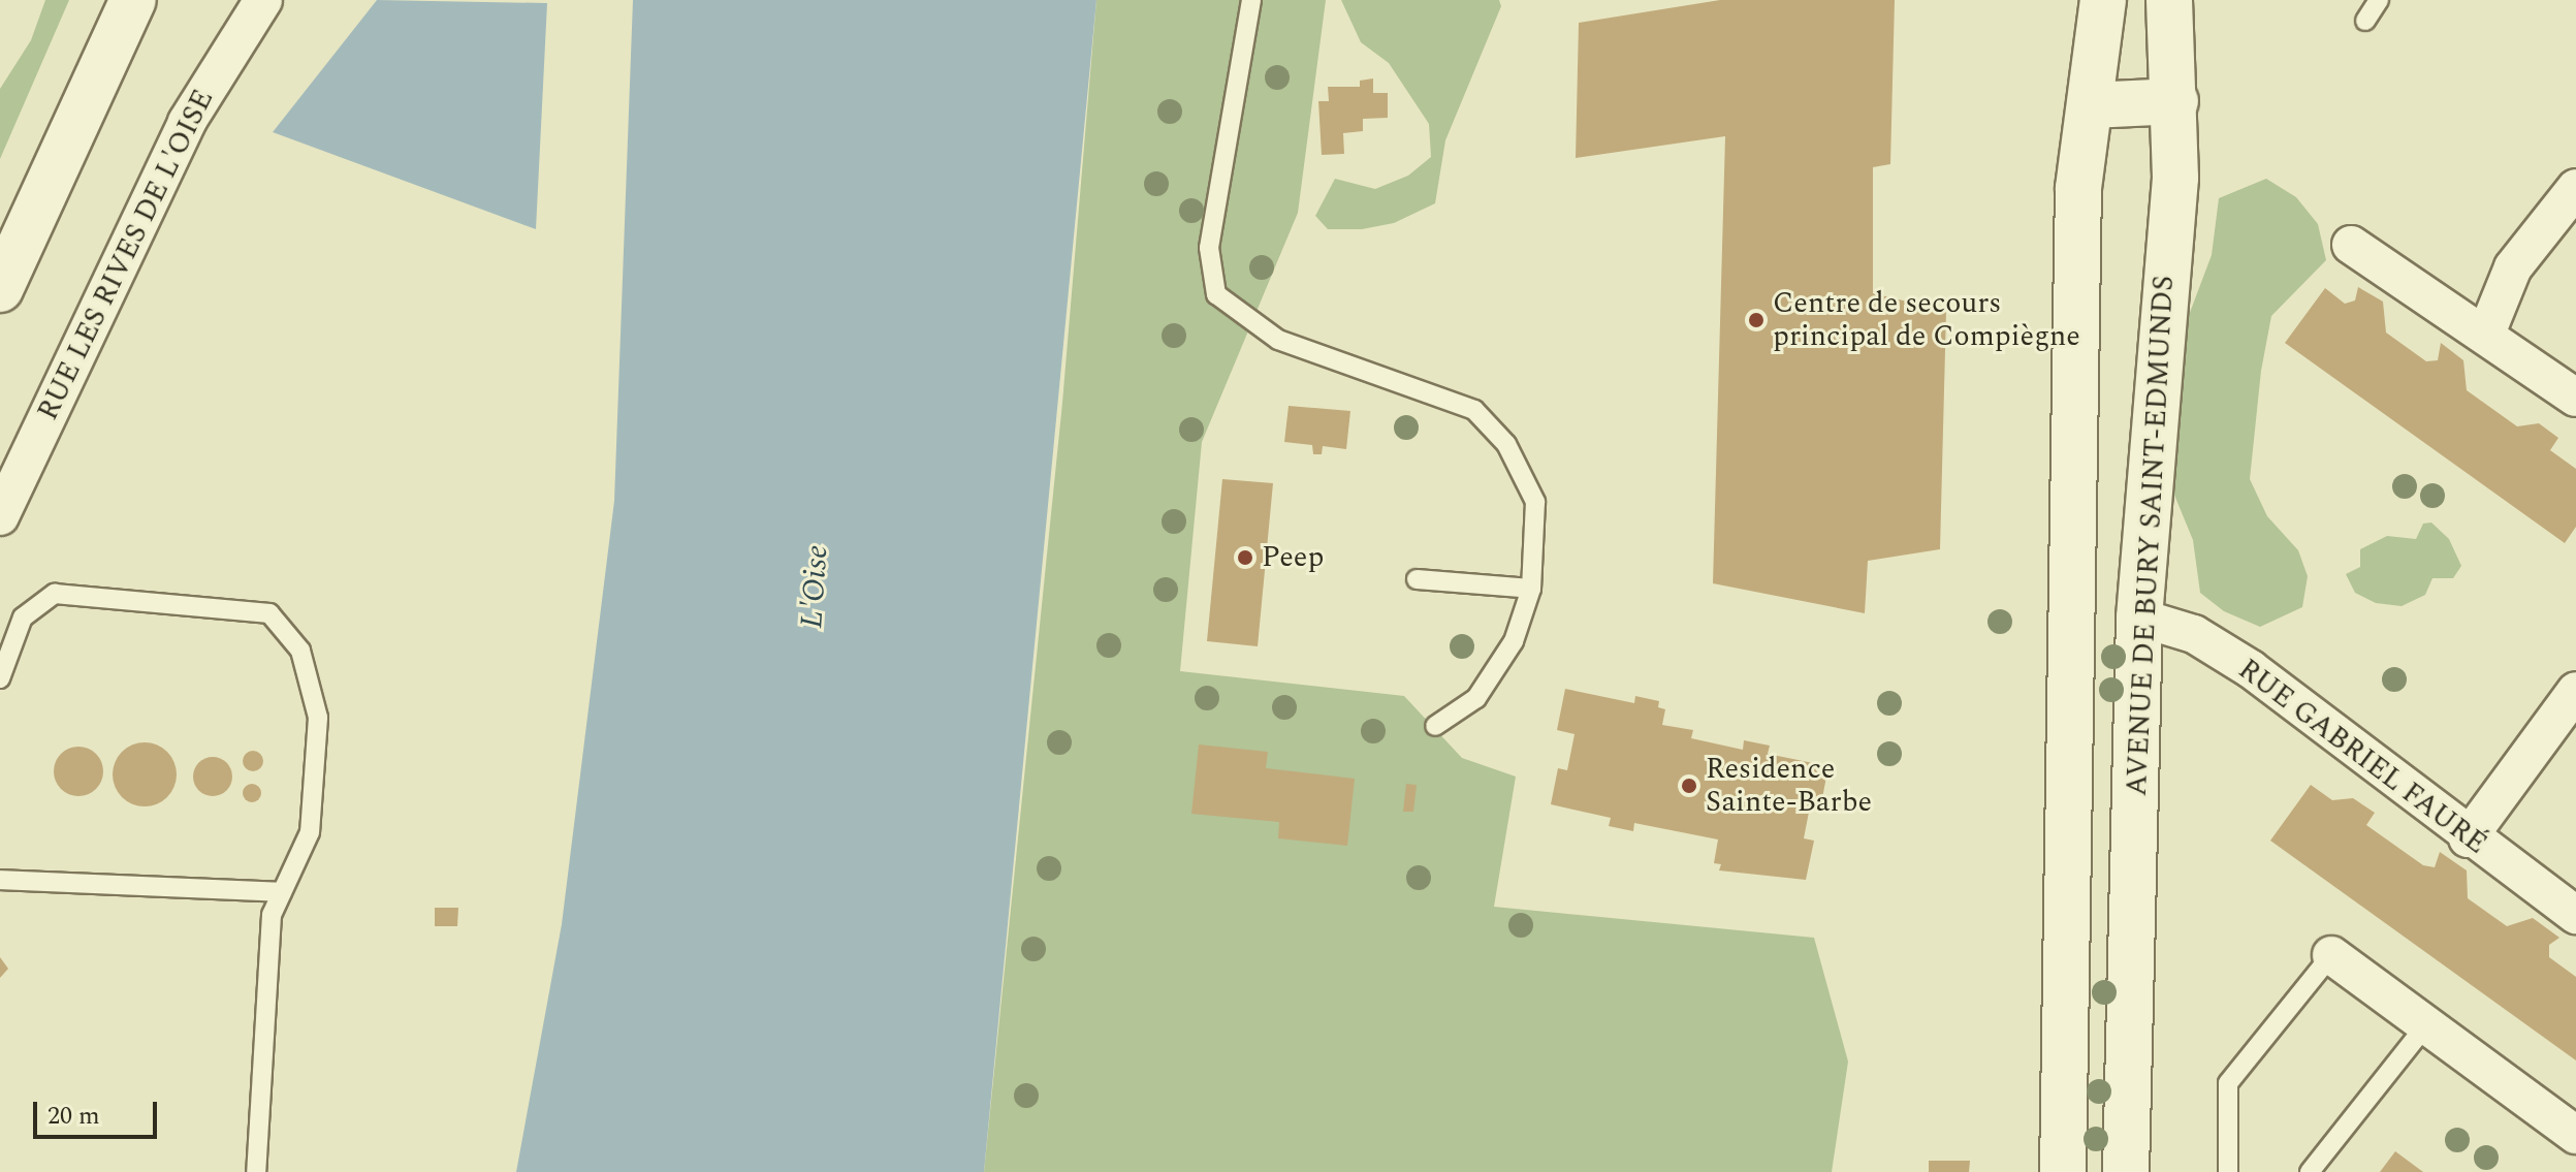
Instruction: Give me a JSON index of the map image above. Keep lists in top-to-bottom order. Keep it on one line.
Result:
{"streets":{"main road":["AVENUE DE BURY SAINT-EDMUNDS"],"street":["RUE LES RIVES DE L'OISE","RUE GABRIEL FAURÉ"]},"crossings":[["AVENUE DE BURY SAINT-EDMUNDS","RUE GABRIEL FAURÉ"]],"water":["L'Oise"],"places":["Centre de secours principal de Compiègne","Peep","Residence Sainte-Barbe"],"scale_bar":"20 m"}
